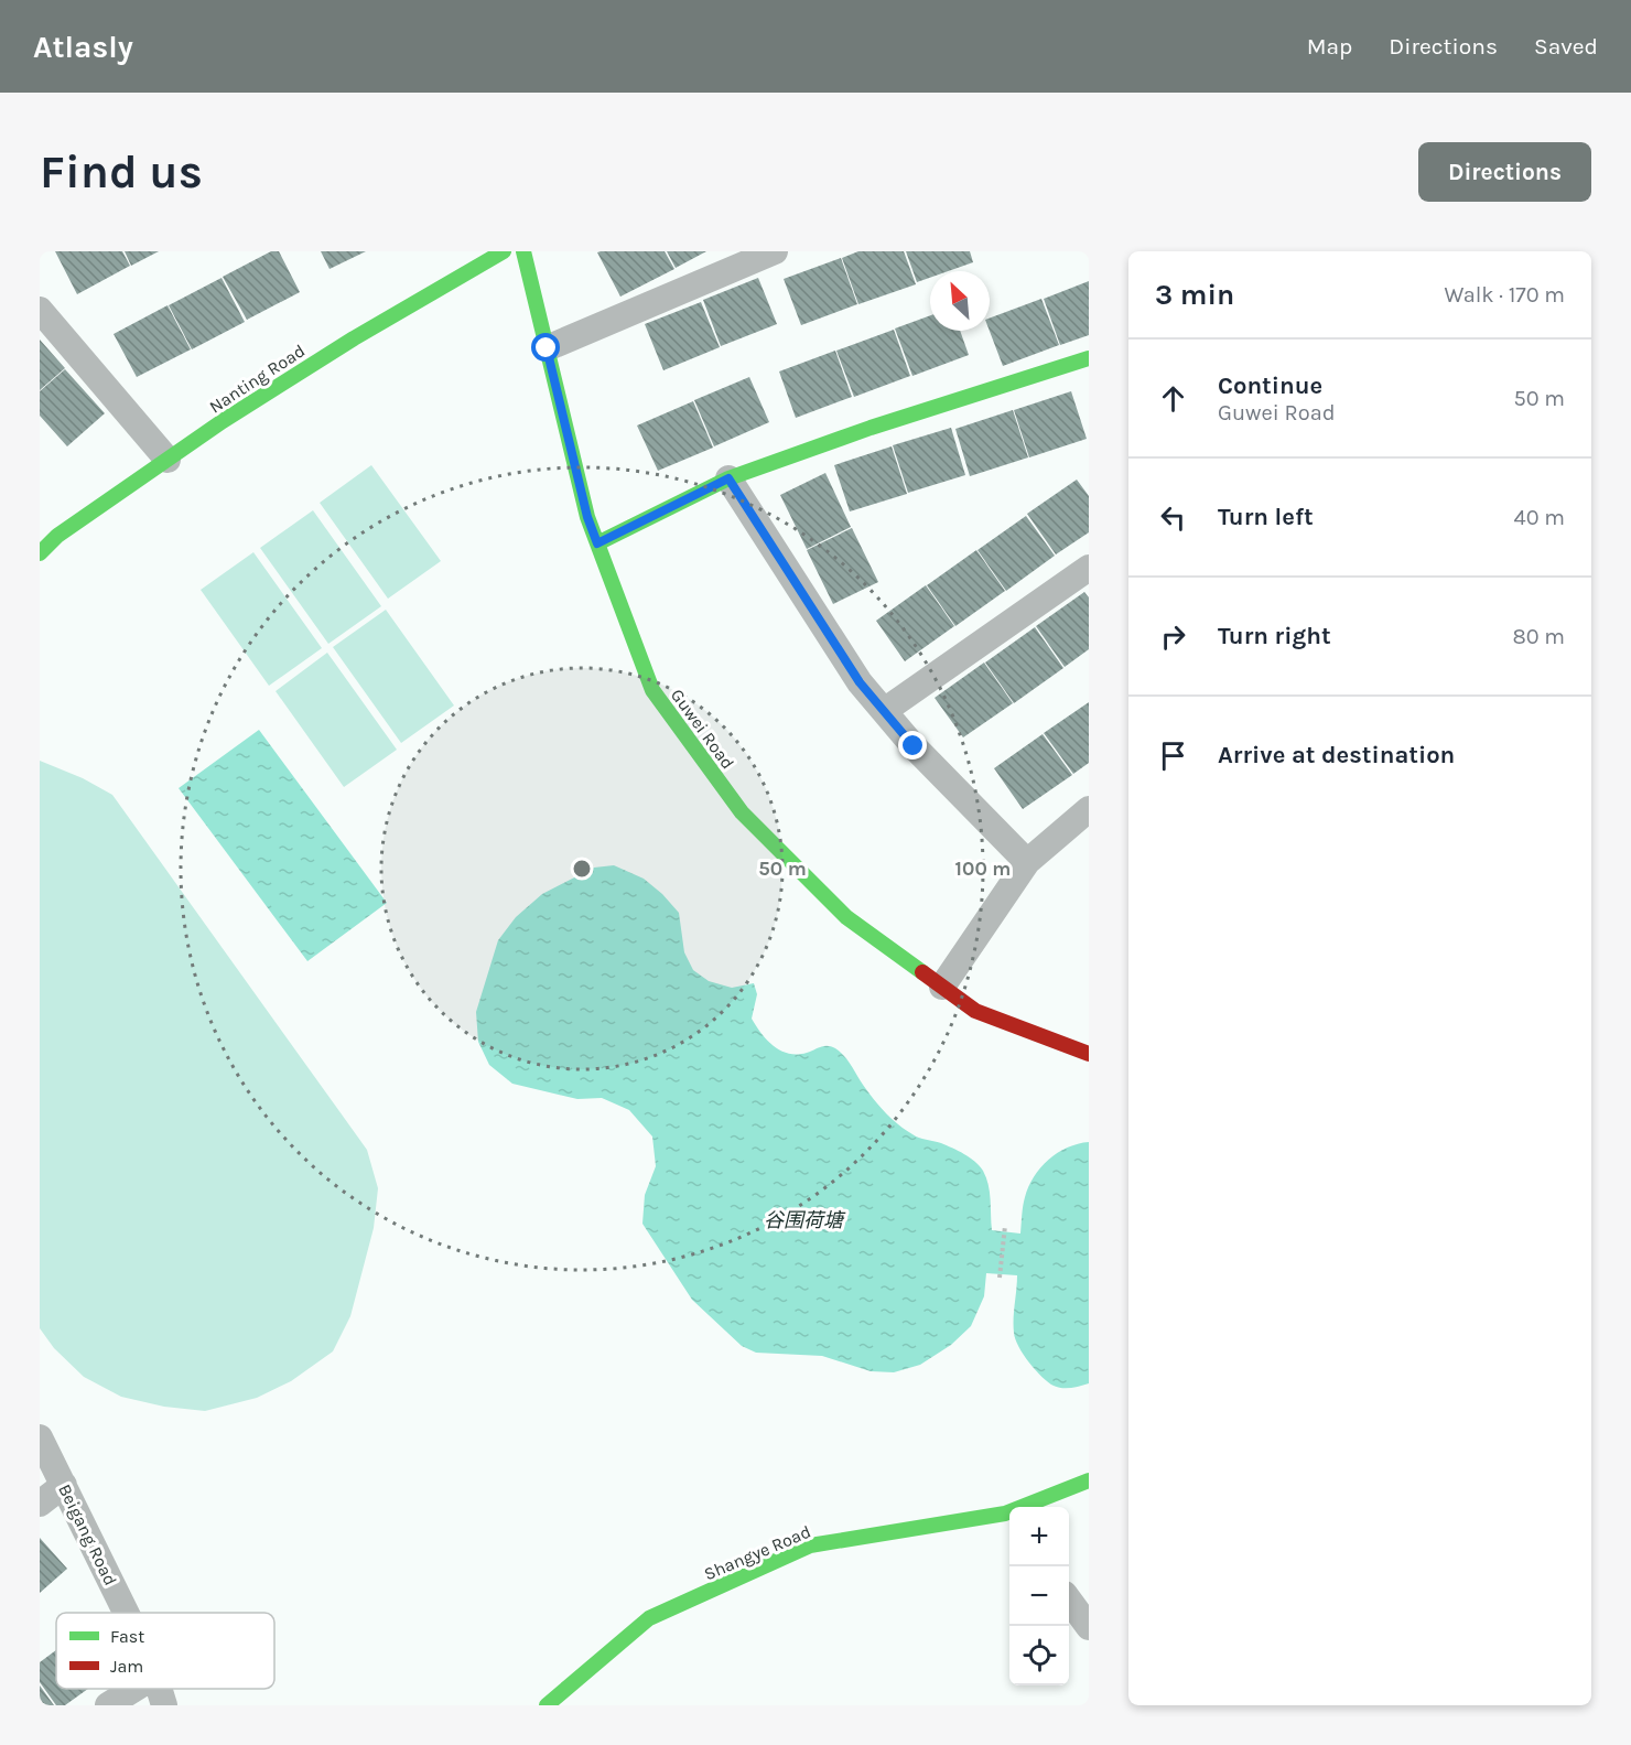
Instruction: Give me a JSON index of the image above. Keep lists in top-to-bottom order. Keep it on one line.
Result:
{"streets":{"street":["Nanting Road","Guwei Road","Beigang Road","Shangye Road"]},"water":["谷围荷塘"],"legend":["Fast","Jam"],"north":"top left","page":{"header":"Atlasly","nav":["Map","Directions","Saved"],"buttons":"Directions","title":"Find us","heading":["3 min","Walk · 170 m"],"list":[["Continue","Guwei Road","50 m"],["Turn left","40 m"],["Turn right","80 m"],"Arrive at destination"],"map_buttons":["+","−"]},"rings":["50 m","100 m"]}
